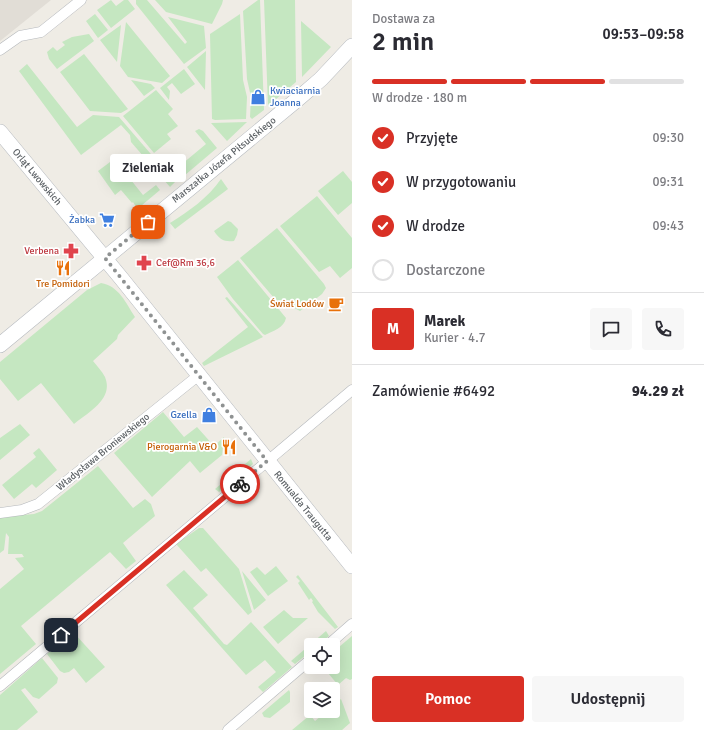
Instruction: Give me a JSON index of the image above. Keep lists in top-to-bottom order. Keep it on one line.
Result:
{"streets":{"main road":["Marszałka Józefa Piłsudskiego","Orląt Lwowskich","Romualda Traugutta"],"street":["Władysława Broniewskiego"]},"crossings":[["Marszałka Józefa Piłsudskiego","Orląt Lwowskich"],["Marszałka Józefa Piłsudskiego","Romualda Traugutta"],["Orląt Lwowskich","Romualda Traugutta"],["Władysława Broniewskiego","Romualda Traugutta"]],"places":{"shop":["Kwiaciarnia Joanna","Gzella"],"supermarket":["Żabka"],"other":["Zieleniak"],"pharmacy":["Verbena","Cef@Rm 36,6"],"restaurant":["Tre Pomidori","Pierogarnia V&O"],"cafe":["Świat Lodów"]},"page":{"heading":["2 min","Dostawa za","09:53–09:58"],"panel":["Marek","Kurier · 4.7","Zamówienie #6492","94.29 zł"],"bar":"W drodze · 180 m","list":[["Przyjęte","09:30"],["W przygotowaniu","09:31"],["W drodze","09:43"],"Dostarczone"],"bubble":"Zieleniak","round":"M","buttons":["Pomoc","Udostępnij"]}}
